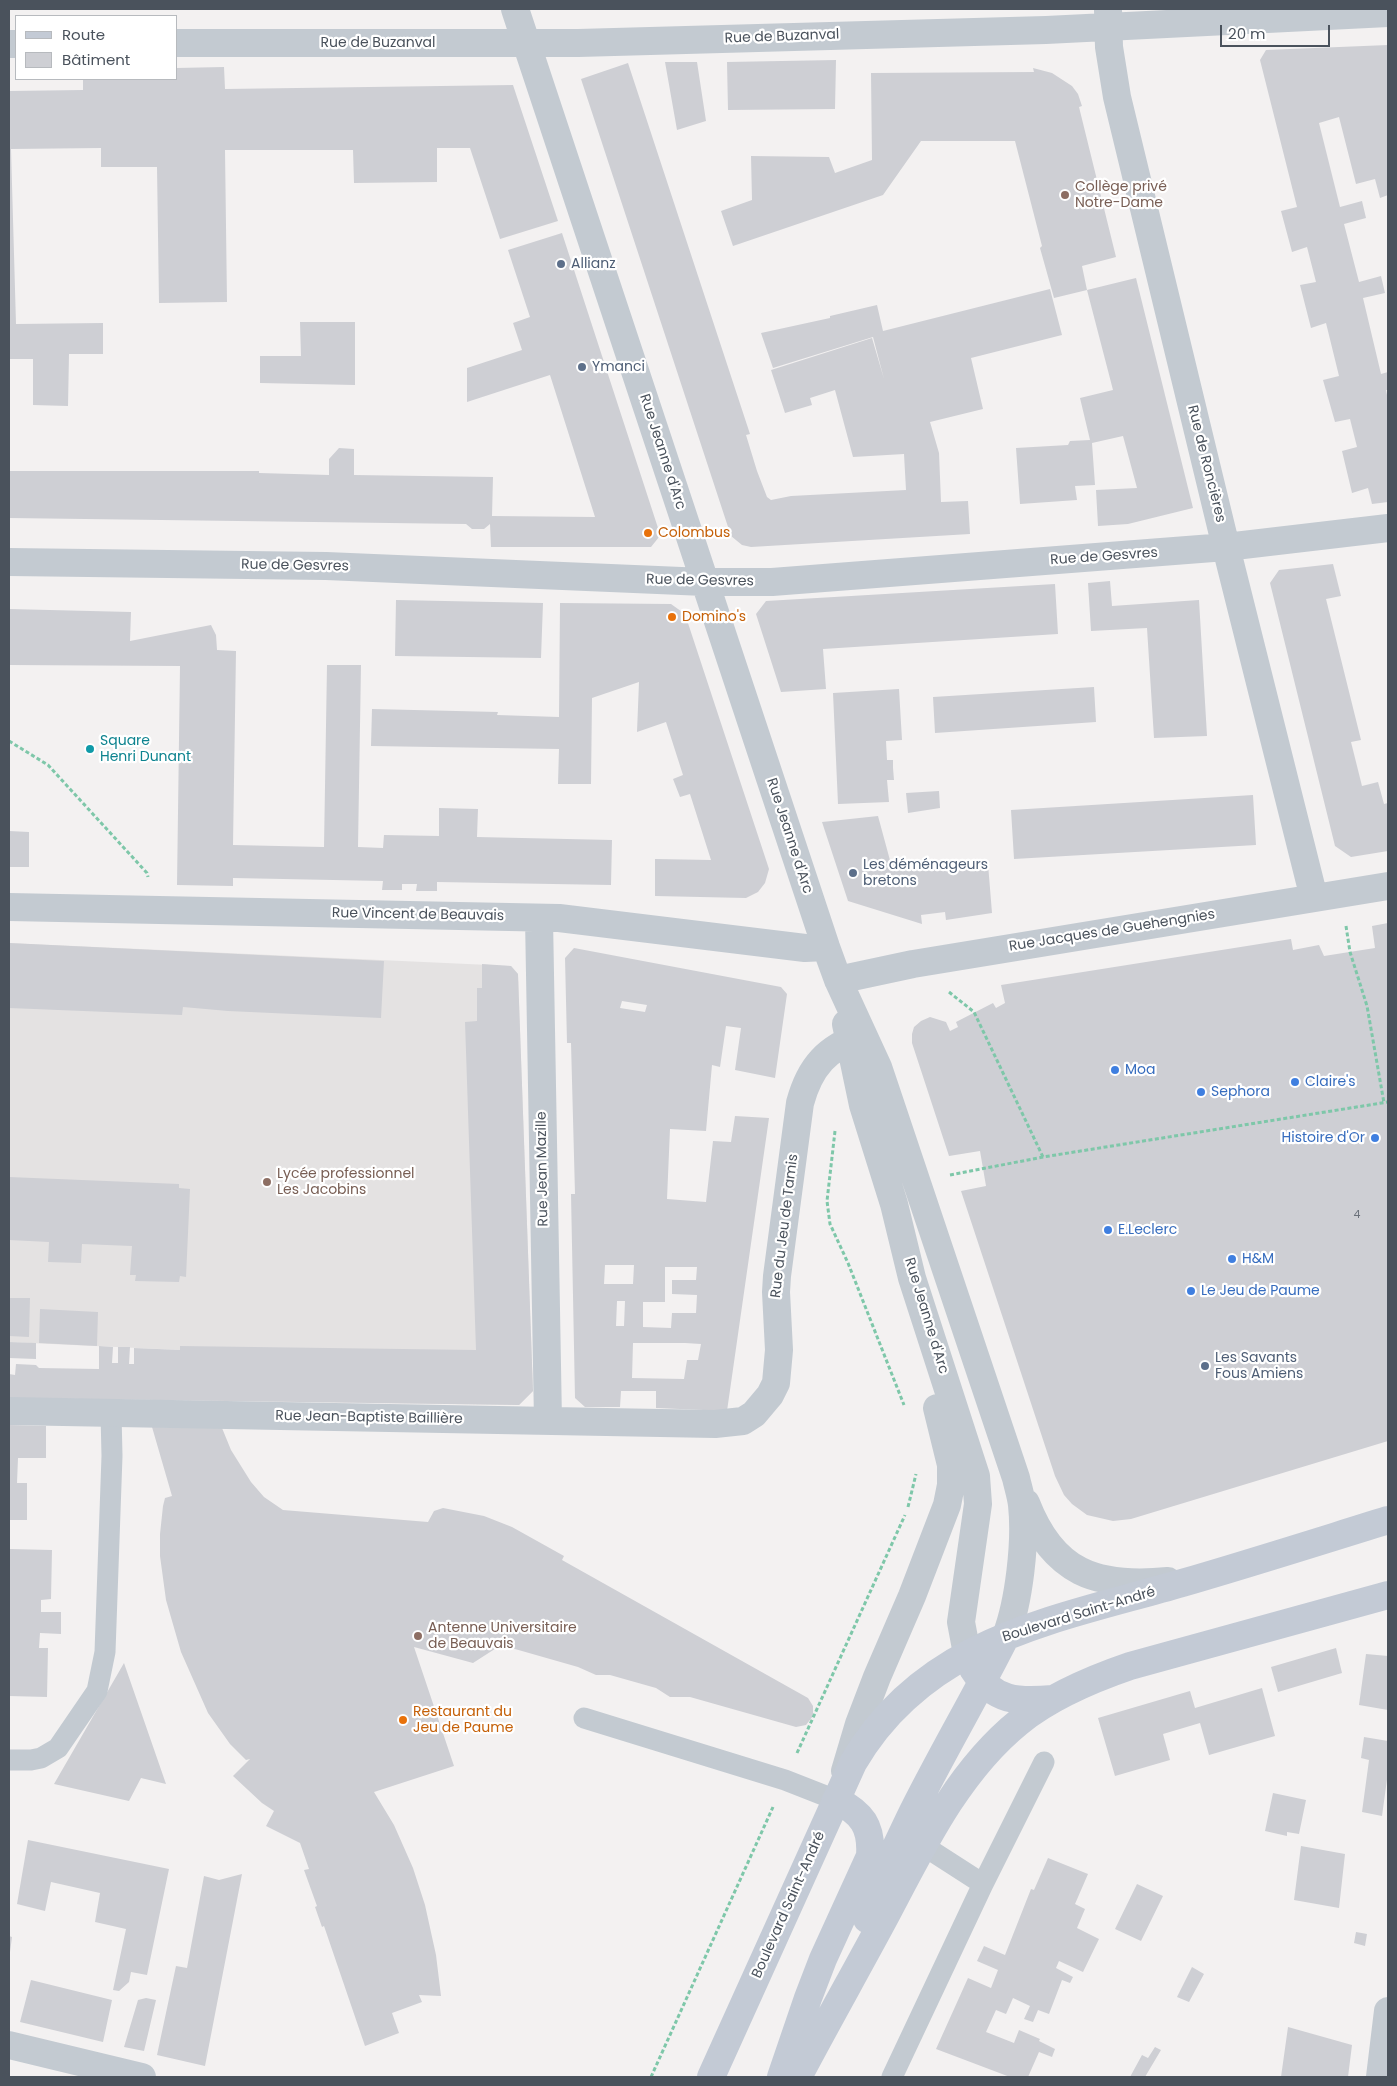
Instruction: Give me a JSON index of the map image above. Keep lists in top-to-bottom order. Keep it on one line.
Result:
{"streets":{"main road":["Boulevard Saint-André"],"street":["Rue de Buzanval","Rue Jeanne d'Arc","Rue de Roncières","Rue de Gesvres","Rue Vincent de Beauvais","Rue Jacques de Guehengnies","Rue Jean Mazille","Rue du Jeu de Tamis","Rue Jean-Baptiste Baillière"]},"crossings":[["Rue de Buzanval","Rue Jeanne d'Arc"],["Rue de Buzanval","Rue de Roncières"],["Rue Jeanne d'Arc","Rue de Gesvres"],["Rue Jeanne d'Arc","Rue Vincent de Beauvais"],["Rue Jeanne d'Arc","Rue Jacques de Guehengnies"],["Rue Jeanne d'Arc","Rue du Jeu de Tamis"],["Rue Jeanne d'Arc","Boulevard Saint-André"],["Rue de Roncières","Rue de Gesvres"],["Rue de Roncières","Rue Jacques de Guehengnies"],["Rue Vincent de Beauvais","Rue Jean Mazille"],["Rue Jean Mazille","Rue Jean-Baptiste Baillière"],["Rue du Jeu de Tamis","Rue Jean-Baptiste Baillière"]],"places":["Collège privé Notre-Dame","Allianz","Ymanci","Colombus","Domino's","Square Henri Dunant","Les déménageurs bretons","Moa","Claire's","Sephora","Histoire d'Or","Lycée professionnel Les Jacobins","E.Leclerc","H&M","Le Jeu de Paume","Les Savants Fous Amiens","Antenne Universitaire de Beauvais","Restaurant du Jeu de Paume"],"house_numbers":["4"],"legend":["Route","Bâtiment"],"scale_bar":"20 m"}
